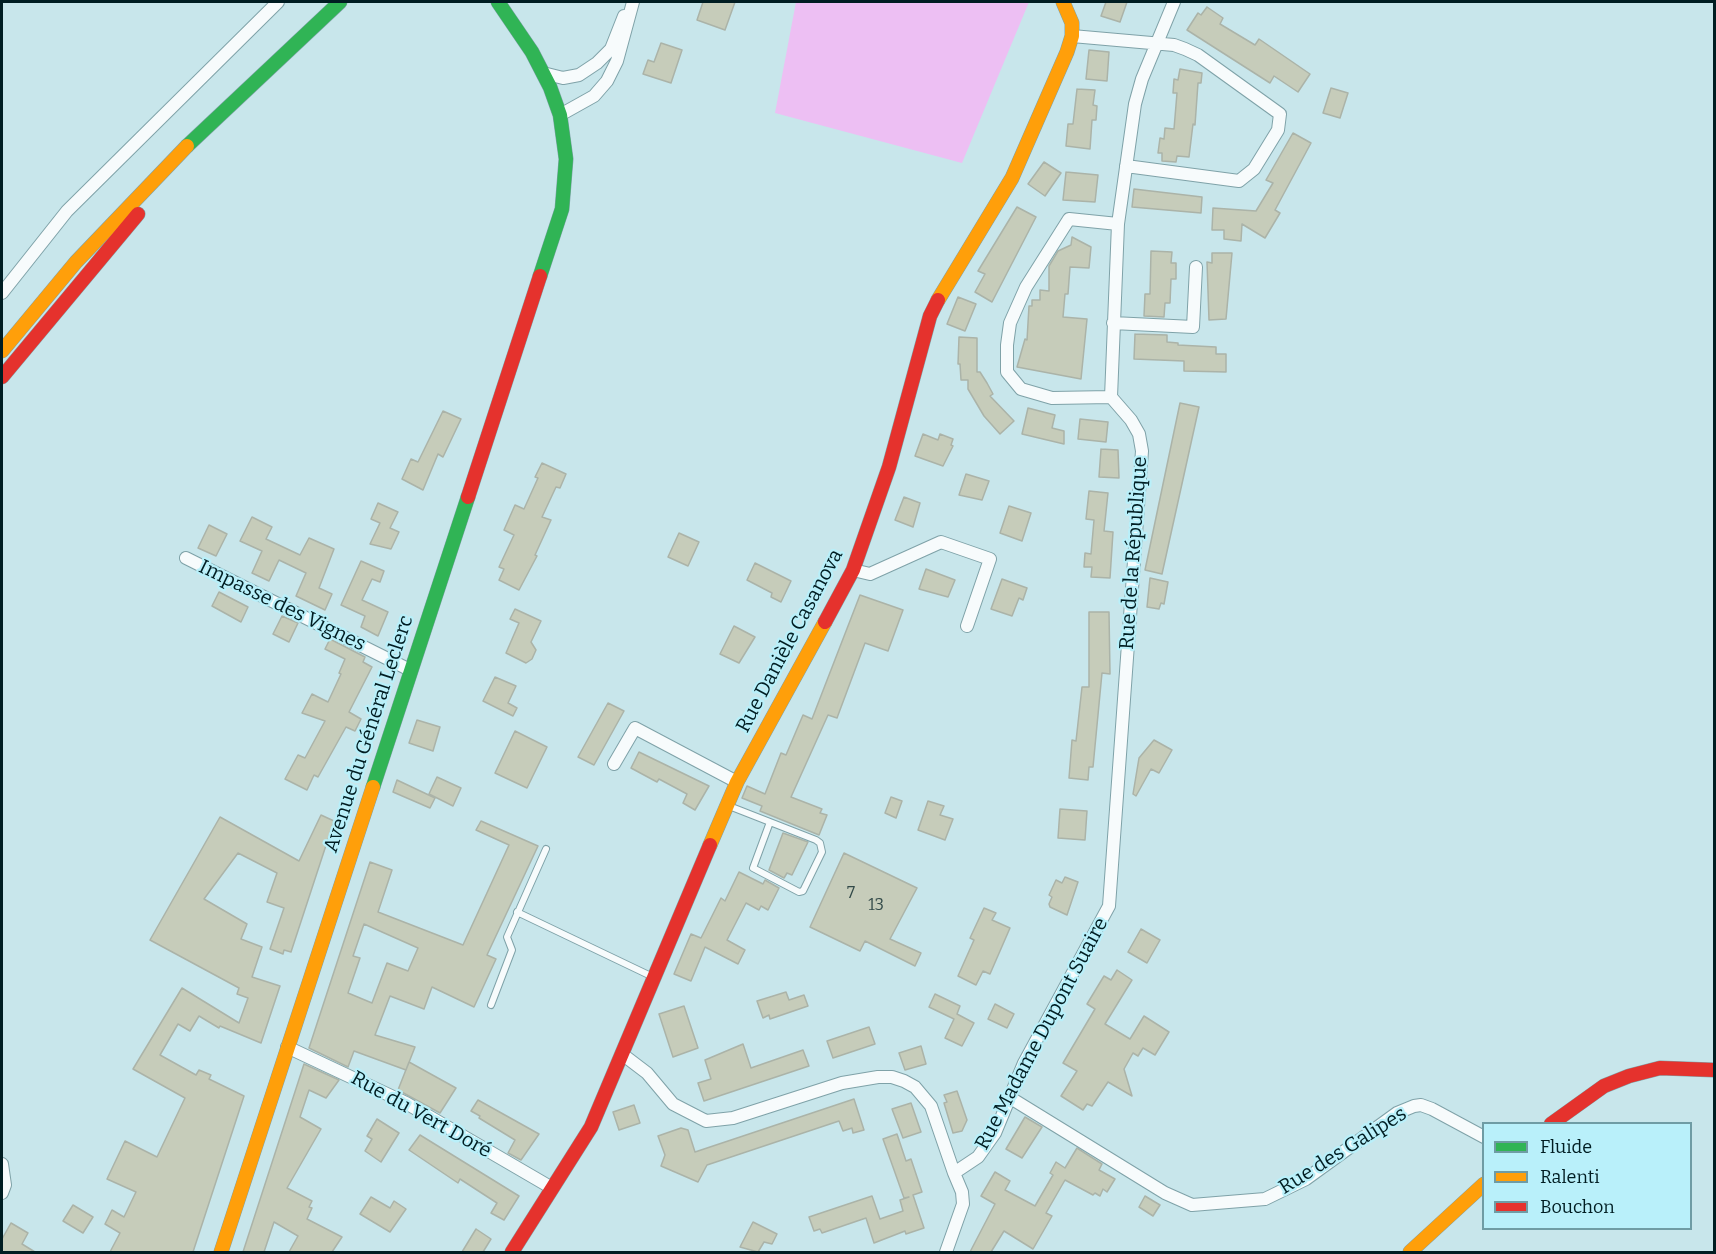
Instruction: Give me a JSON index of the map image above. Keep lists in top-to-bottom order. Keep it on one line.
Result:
{"streets":{"main road":["Rue Danièle Casanova","Avenue du Général Leclerc"],"street":["Rue de la République","Impasse des Vignes","Rue Madame Dupont Suaire","Rue du Vert Doré","Rue des Galipes"]},"crossings":[["Rue de la République","Rue Madame Dupont Suaire"],["Impasse des Vignes","Avenue du Général Leclerc"],["Rue Danièle Casanova","Rue du Vert Doré"],["Avenue du Général Leclerc","Rue du Vert Doré"],["Rue Madame Dupont Suaire","Rue des Galipes"]],"house_numbers":["7","13"],"legend":["Fluide","Ralenti","Bouchon"]}
